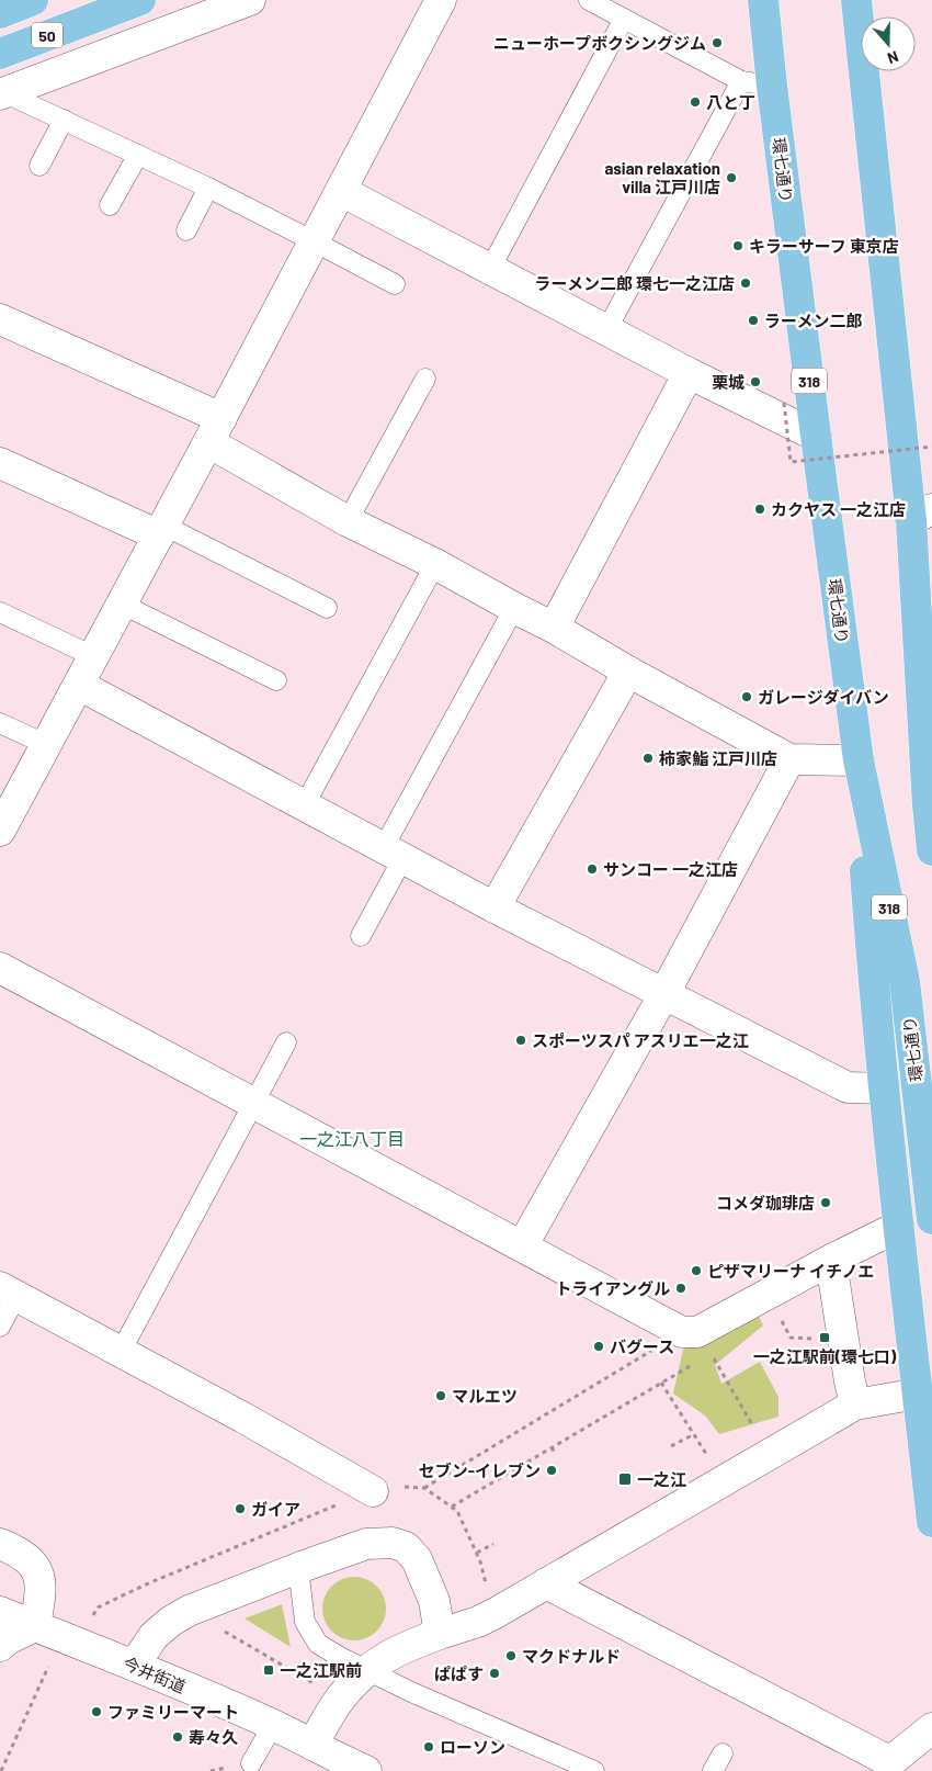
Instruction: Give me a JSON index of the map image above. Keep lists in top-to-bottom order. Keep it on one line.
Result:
{"streets":{"main road":["50","環七通り","318"],"street":["今井街道"]},"districts":["一之江八丁目"],"places":{"other":["ニューホープボクシングジム","八と丁","asian relaxation villa 江戸川店","キラーサーフ 東京店","ラーメン二郎 環七一之江店","ラーメン二郎","栗城","カクヤス 一之江店","ガレージダイバン","柿家鮨 江戸川店","サンコー 一之江店","スポーツスパ アスリエ一之江","コメダ珈琲店","ピザマリーナ イチノエ","トライアングル","バグース","マルエツ","セブン-イレブン","ガイア","マクドナルド","ぱぱす","ファミリーマート","寿々久","ローソン"],"transit":["一之江駅前(環七口)","一之江","一之江駅前"]},"north":"bottom"}
